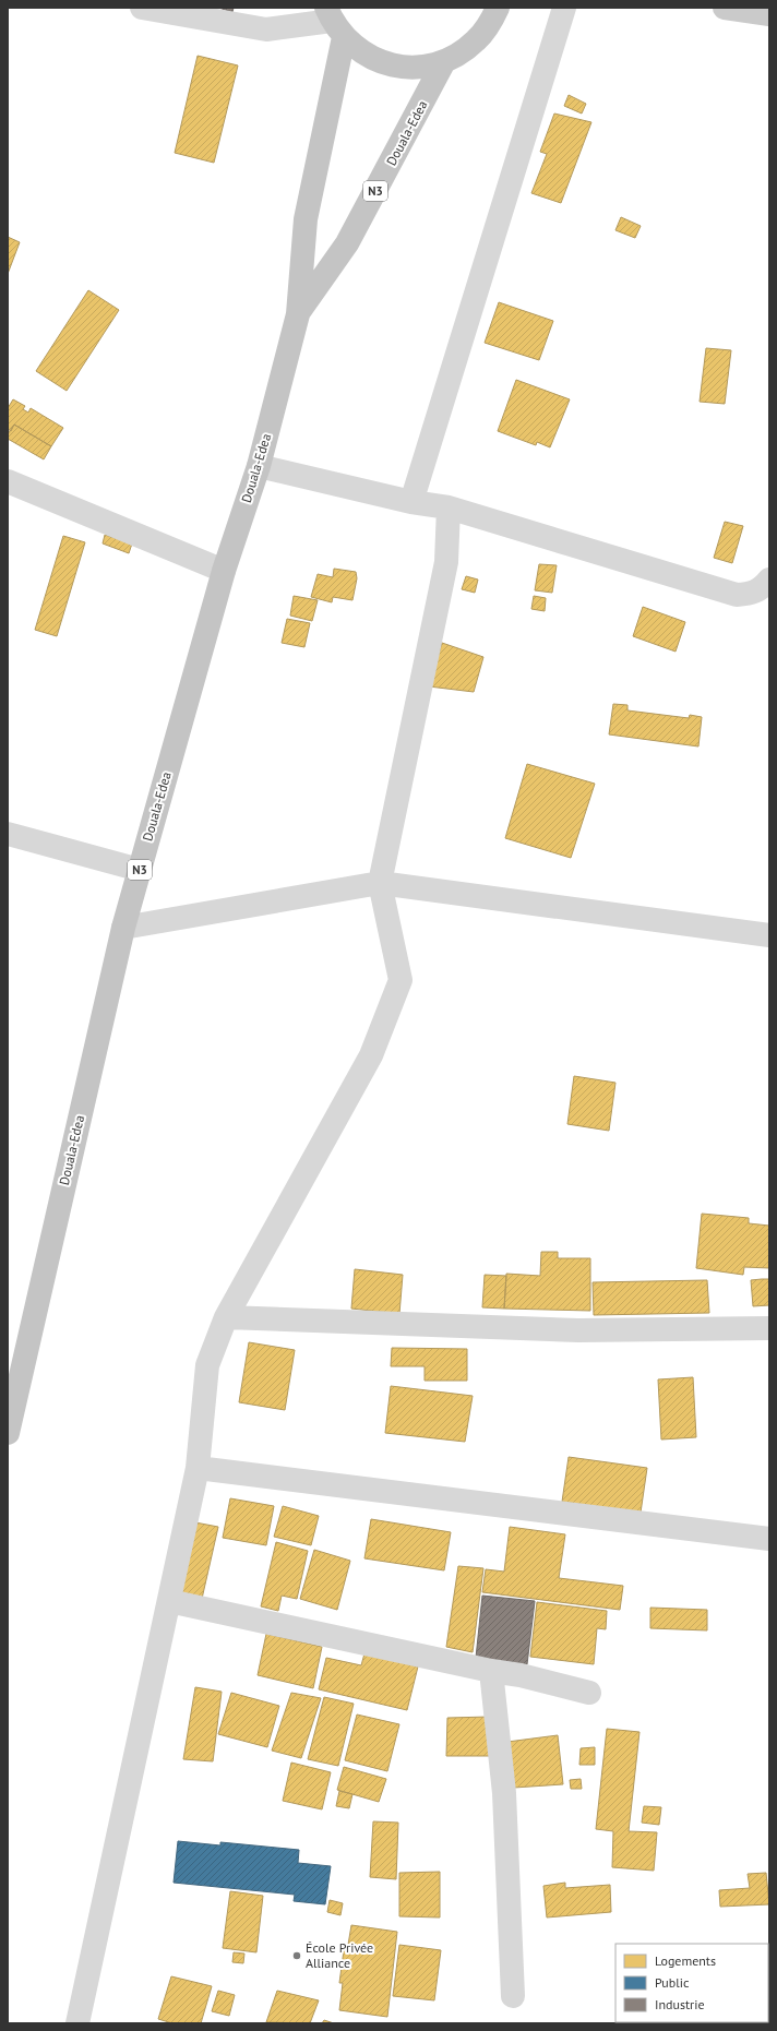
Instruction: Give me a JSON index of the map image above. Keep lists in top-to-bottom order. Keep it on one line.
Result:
{"streets":{"highway":["Douala-Edea","N3"]},"places":["École Privée Alliance"],"legend":["Logements","Public","Industrie"]}
